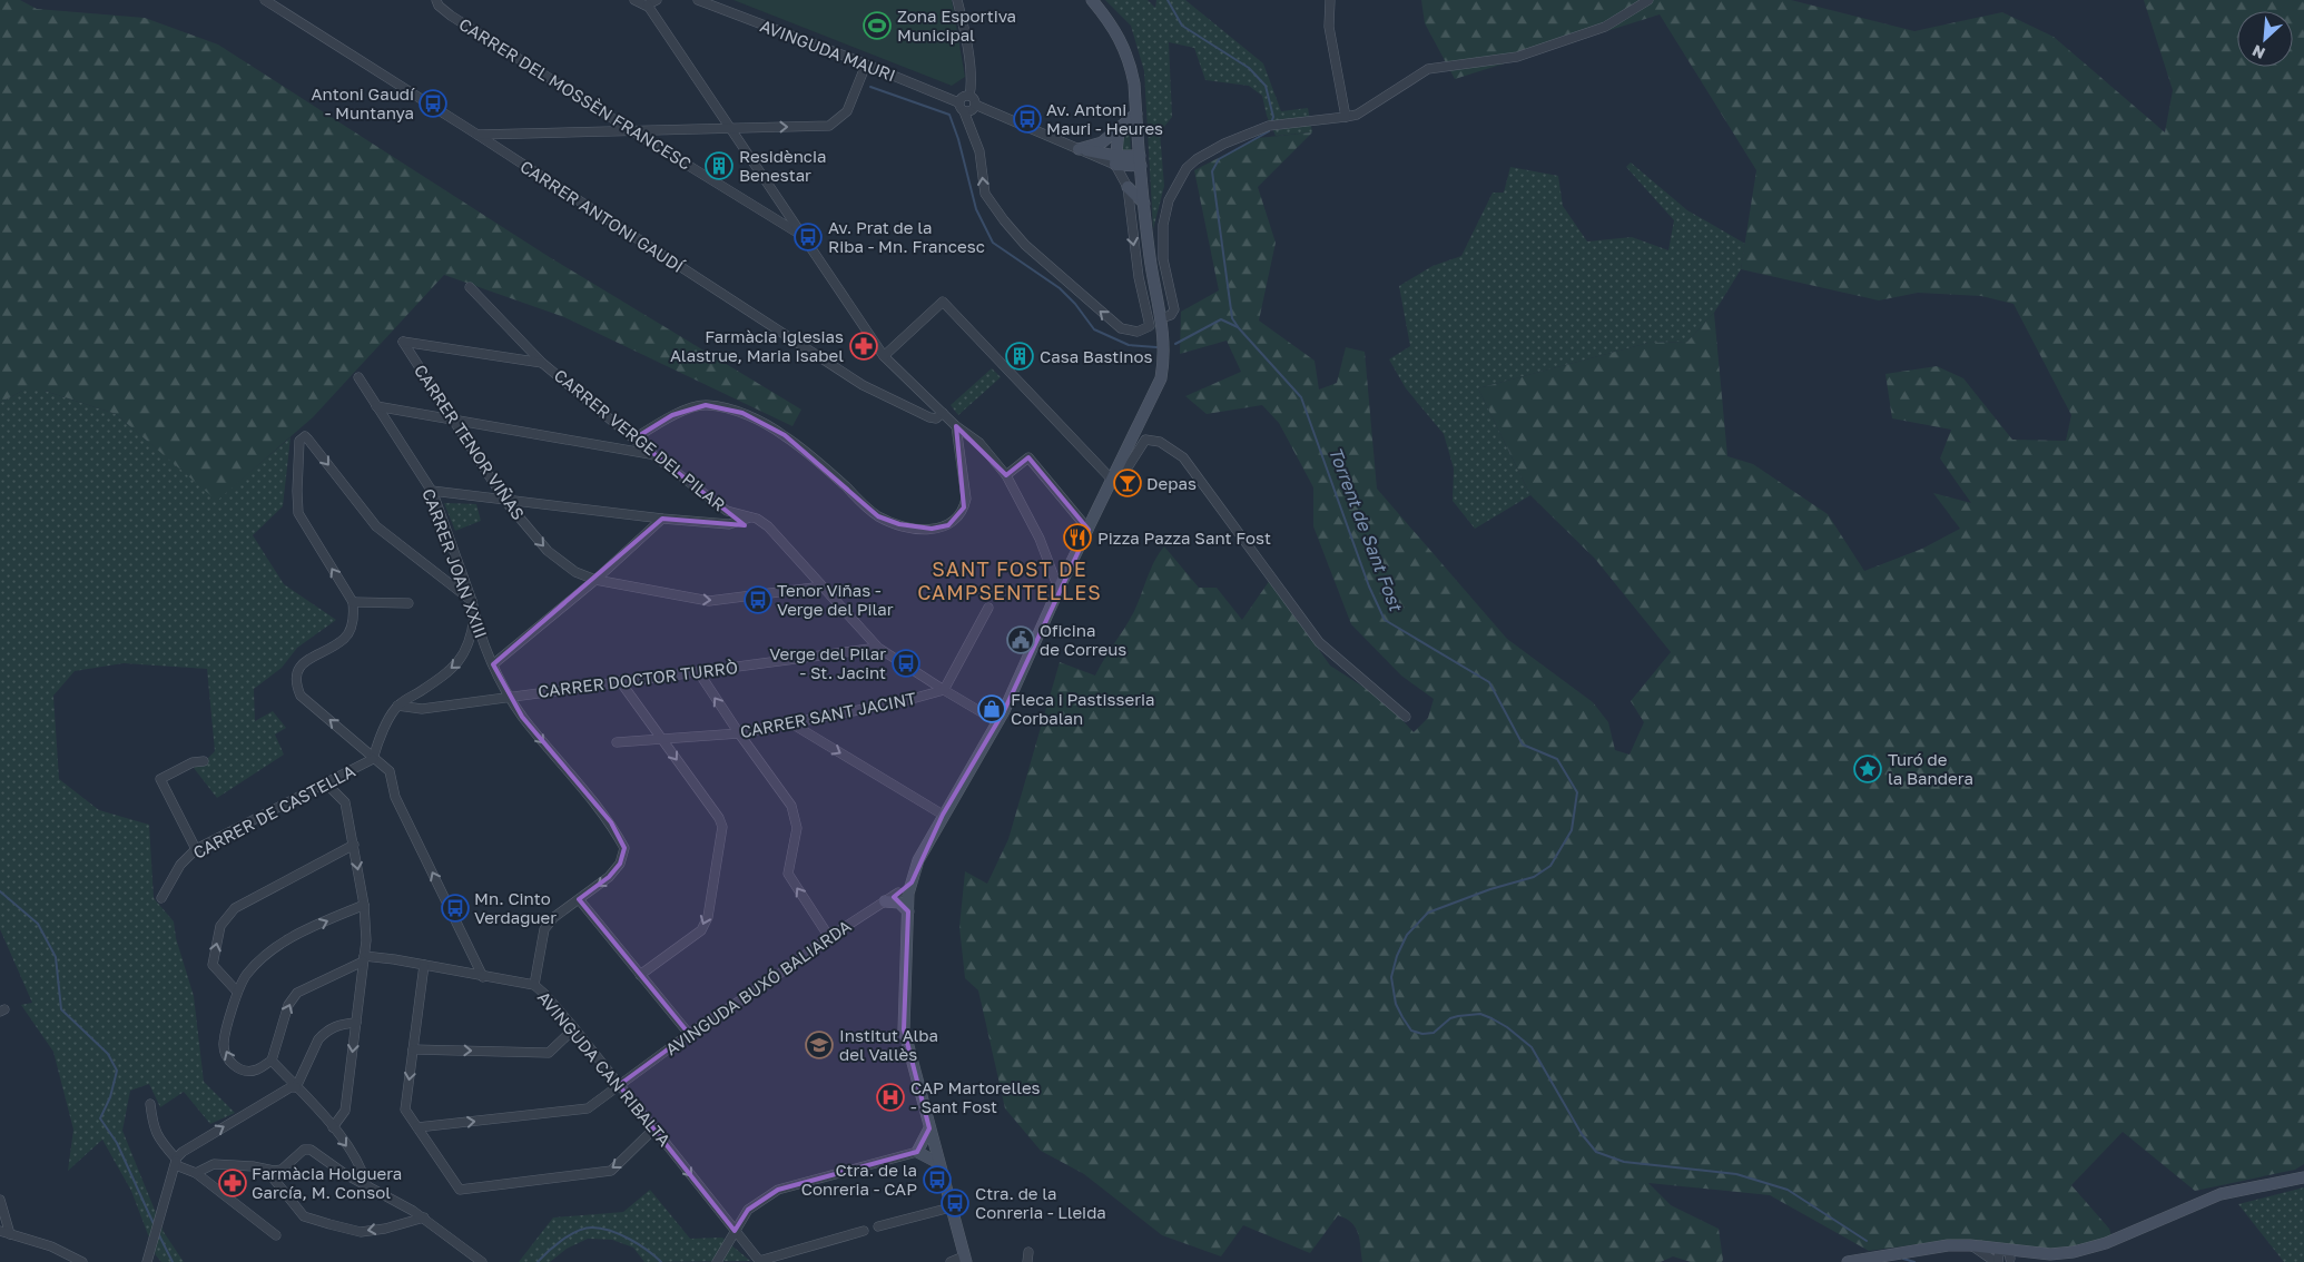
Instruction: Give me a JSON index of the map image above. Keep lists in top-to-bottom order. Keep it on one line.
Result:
{"streets":{"street":["AVINGUDA MAURI","CARRER DEL MOSSÈN FRANCESC","CARRER ANTONI GAUDÍ","CARRER VERGE DEL PILAR","CARRER TENOR VIÑAS","CARRER JOAN XXIII","CARRER DOCTOR TURRÒ","CARRER SANT JACINT","CARRER DE CASTELLA","AVINGUDA BUXÓ BALIARDA","AVINGUDA CAN RIBALTA"]},"crossings":[["CARRER VERGE DEL PILAR","CARRER TENOR VIÑAS"],["CARRER VERGE DEL PILAR","CARRER DOCTOR TURRÒ"],["CARRER VERGE DEL PILAR","CARRER SANT JACINT"],["CARRER JOAN XXIII","CARRER DOCTOR TURRÒ"],["CARRER JOAN XXIII","AVINGUDA CAN RIBALTA"],["AVINGUDA BUXÓ BALIARDA","AVINGUDA CAN RIBALTA"]],"districts":["SANT FOST DE CAMPSENTELLES"],"water":["Torrent de Sant Fost"],"places":{"sports":["Zona Esportiva Municipal"],"bus stop":["Antoni Gaudí - Muntanya","Av. Antoni Mauri - Heures","Av. Prat de la Riba - Mn. Francesc","Tenor Viñas - Verge del Pilar","Verge del Pilar - St. Jacint","Mn. Cinto Verdaguer","Ctra. de la Conreria - CAP","Ctra. de la Conreria - Lleida"],"building":["Residència Benestar","Casa Bastinos"],"pharmacy":["Farmàcia Iglesias Alastrue, Maria Isabel","Farmàcia Holguera García, M. Consol"],"bar":["Depas"],"restaurant":["Pizza Pazza Sant Fost"],"public building":["Oficina de Correus"],"shop":["Fleca i Pastisseria Corbalan"],"place":["Turó de la Bandera"],"school or university":["Institut Alba del Vallès"],"hospital":["CAP Martorelles - Sant Fost"]},"north":"bottom left"}
